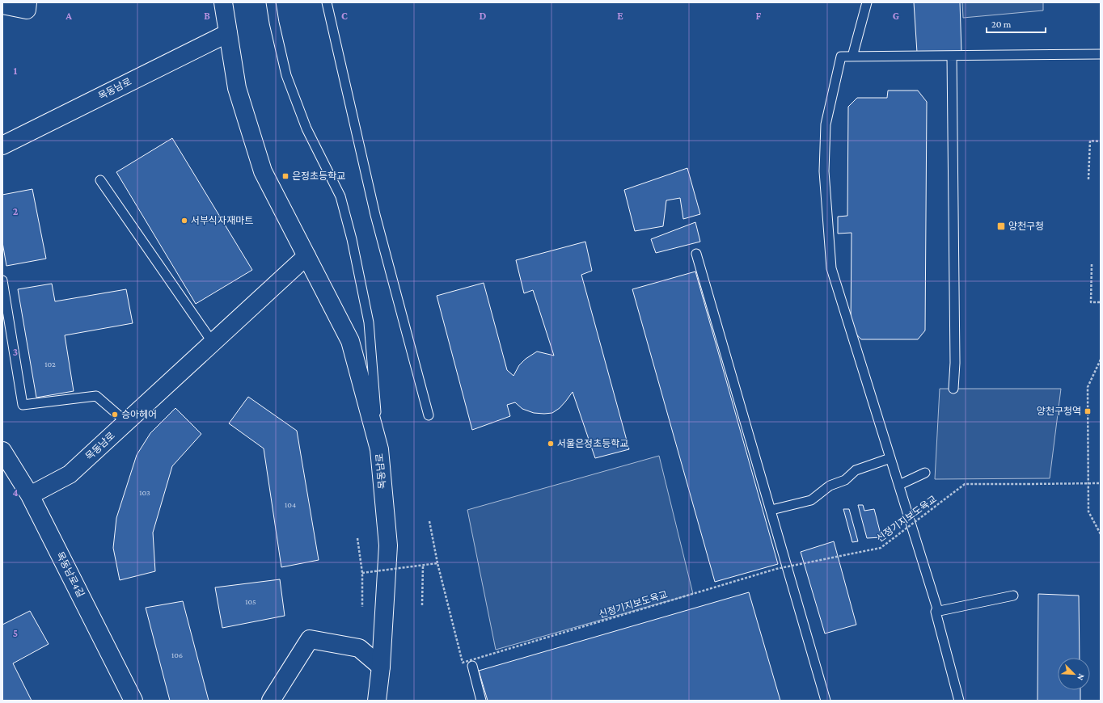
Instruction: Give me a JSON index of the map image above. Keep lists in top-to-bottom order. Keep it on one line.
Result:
{"streets":{"street":["목동남로","목동남로4길"],"path":["신정기지보도육교"]},"crossings":[["목동남로","목동남로4길"]],"places":{"transit":["은정초등학교","양천구청","양천구청역"],"other":["서부식자재마트","승아헤어","서울은정초등학교"]},"house_numbers":["102","103","104","105","106"],"scale_bar":"20 m","north":"bottom right","grid":{"columns":["A","B","C","D","E","F","G"],"rows":["1","2","3","4","5"]}}
